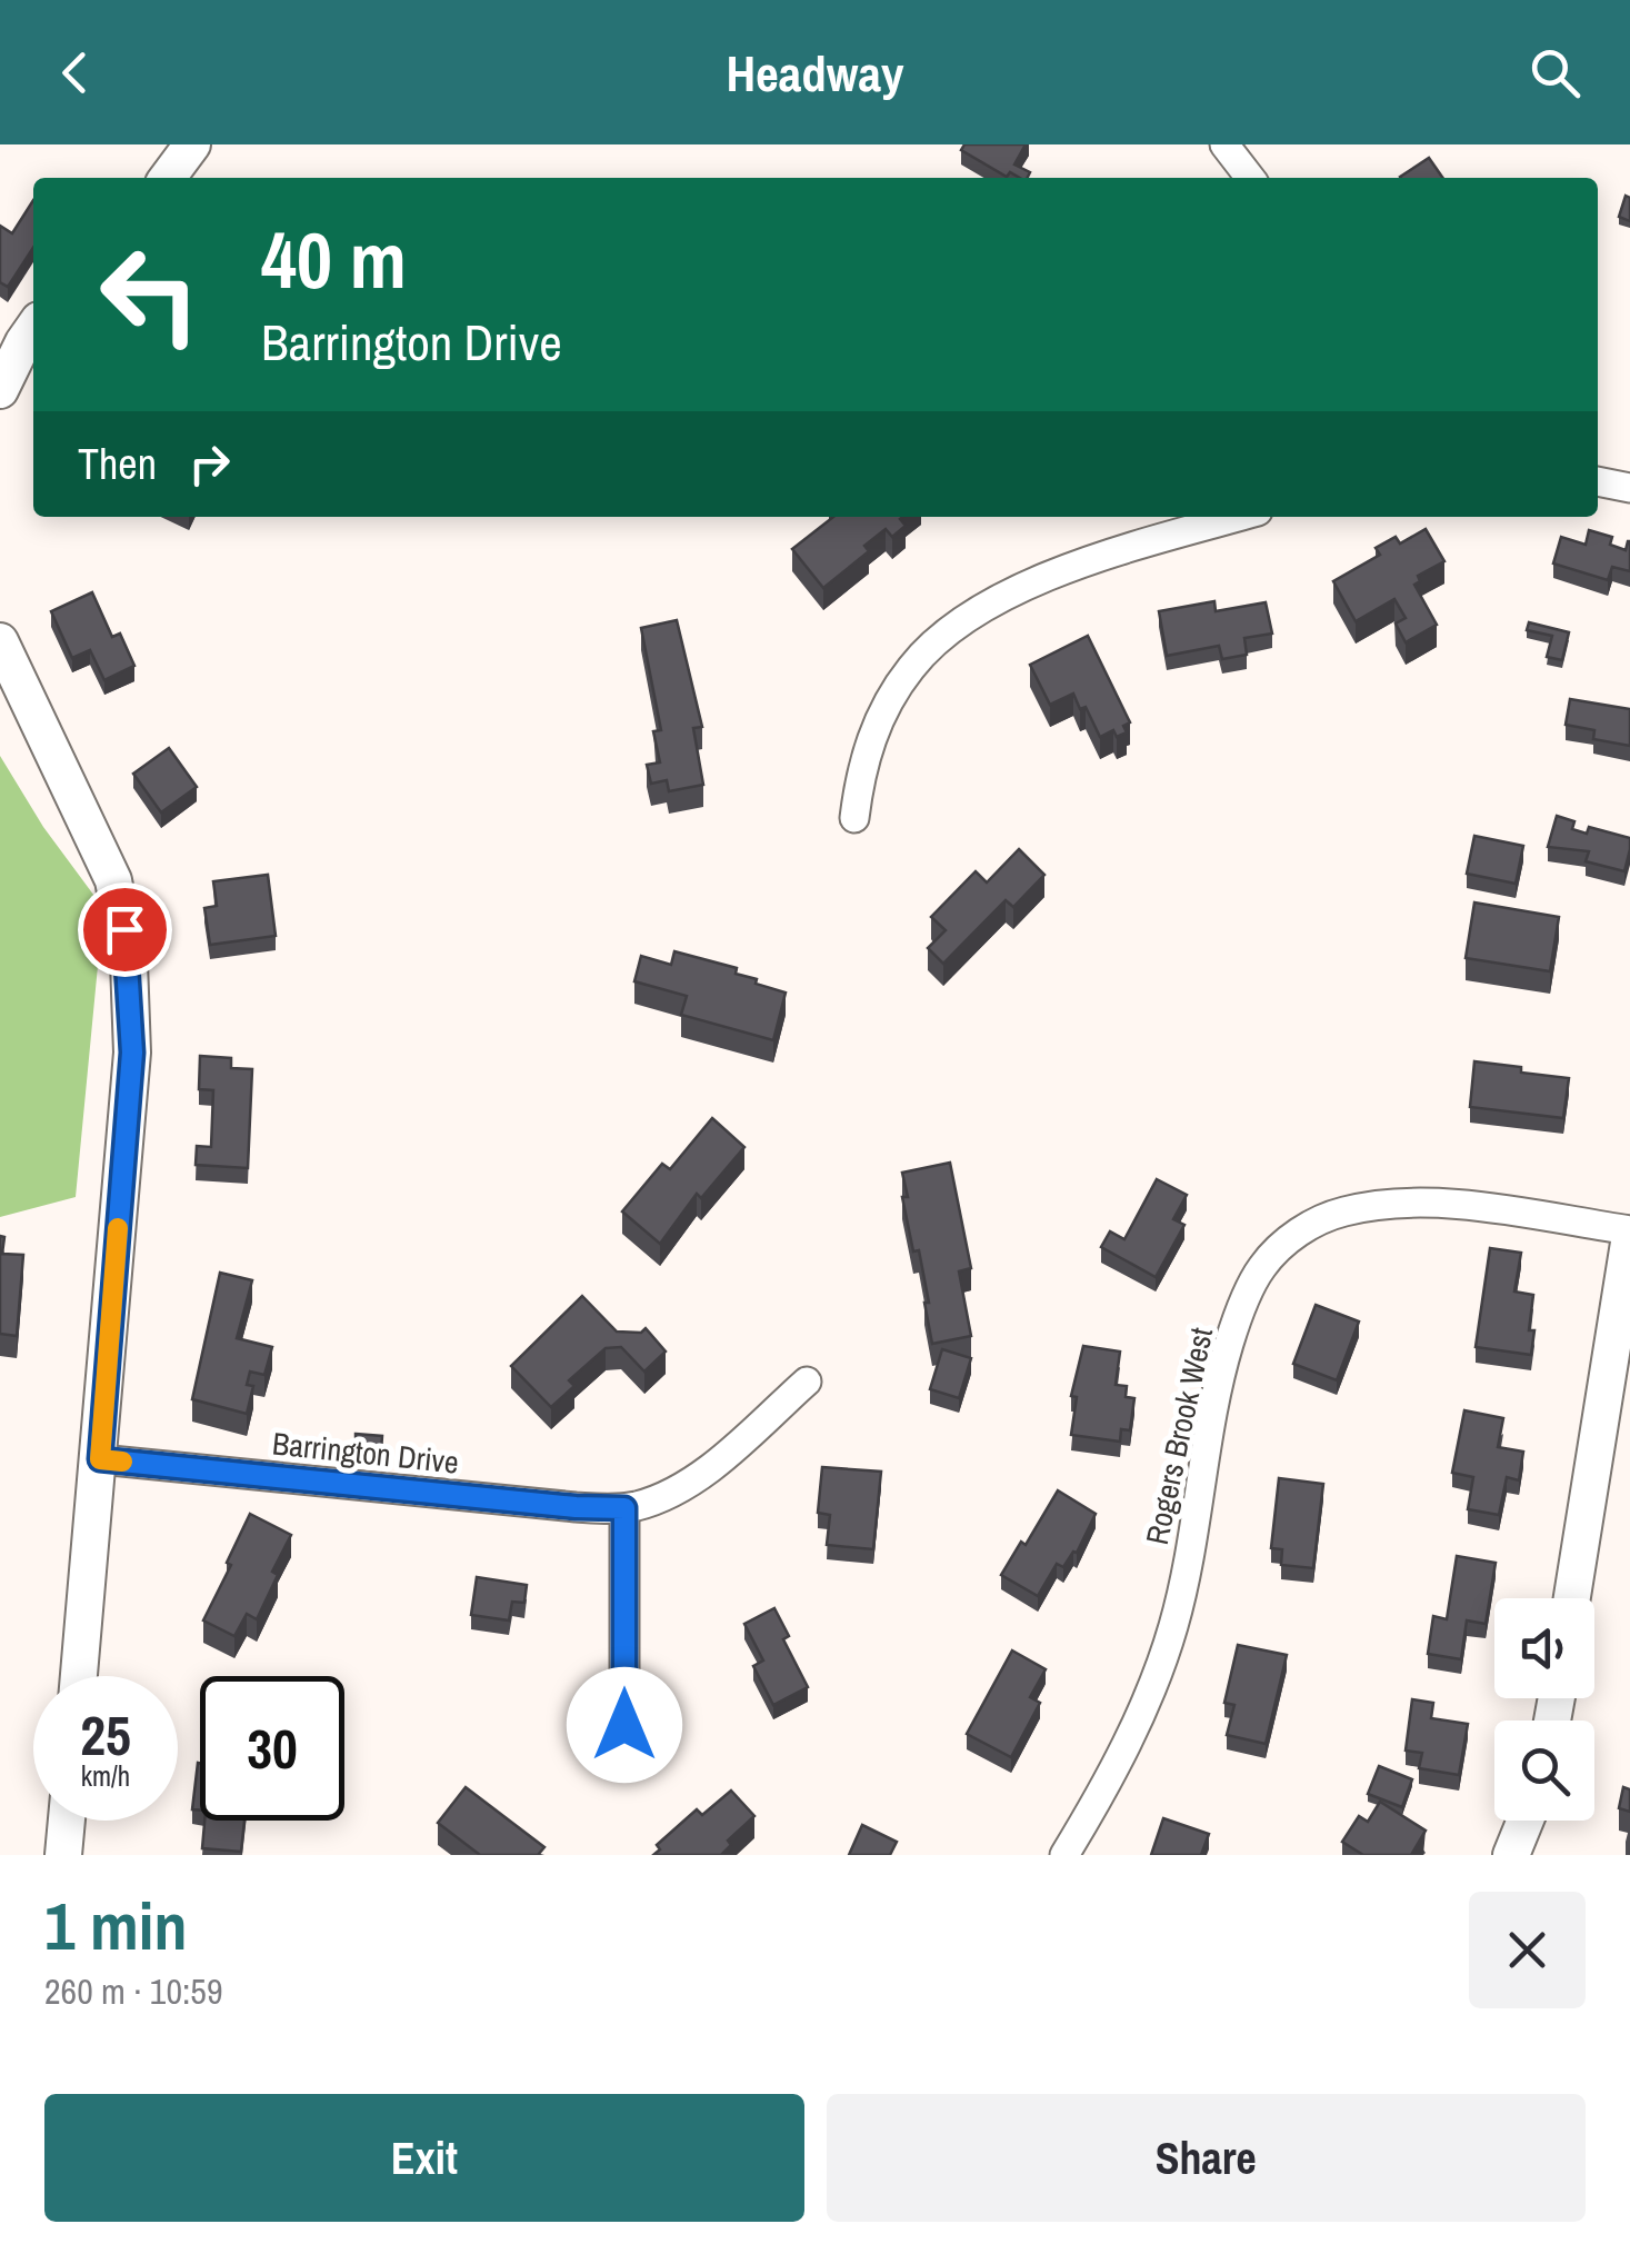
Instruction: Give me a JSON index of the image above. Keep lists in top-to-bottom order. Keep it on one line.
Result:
{"streets":{"street":["Rogers Brook West","Barrington Drive"]},"page":{"header":"Headway","turn":["40 m","Barrington Drive"],"then":"Then","speed":"25 km/h","limit":"30","heading":["1 min","260 m · 10:59"],"buttons":["Exit","Share"]}}
